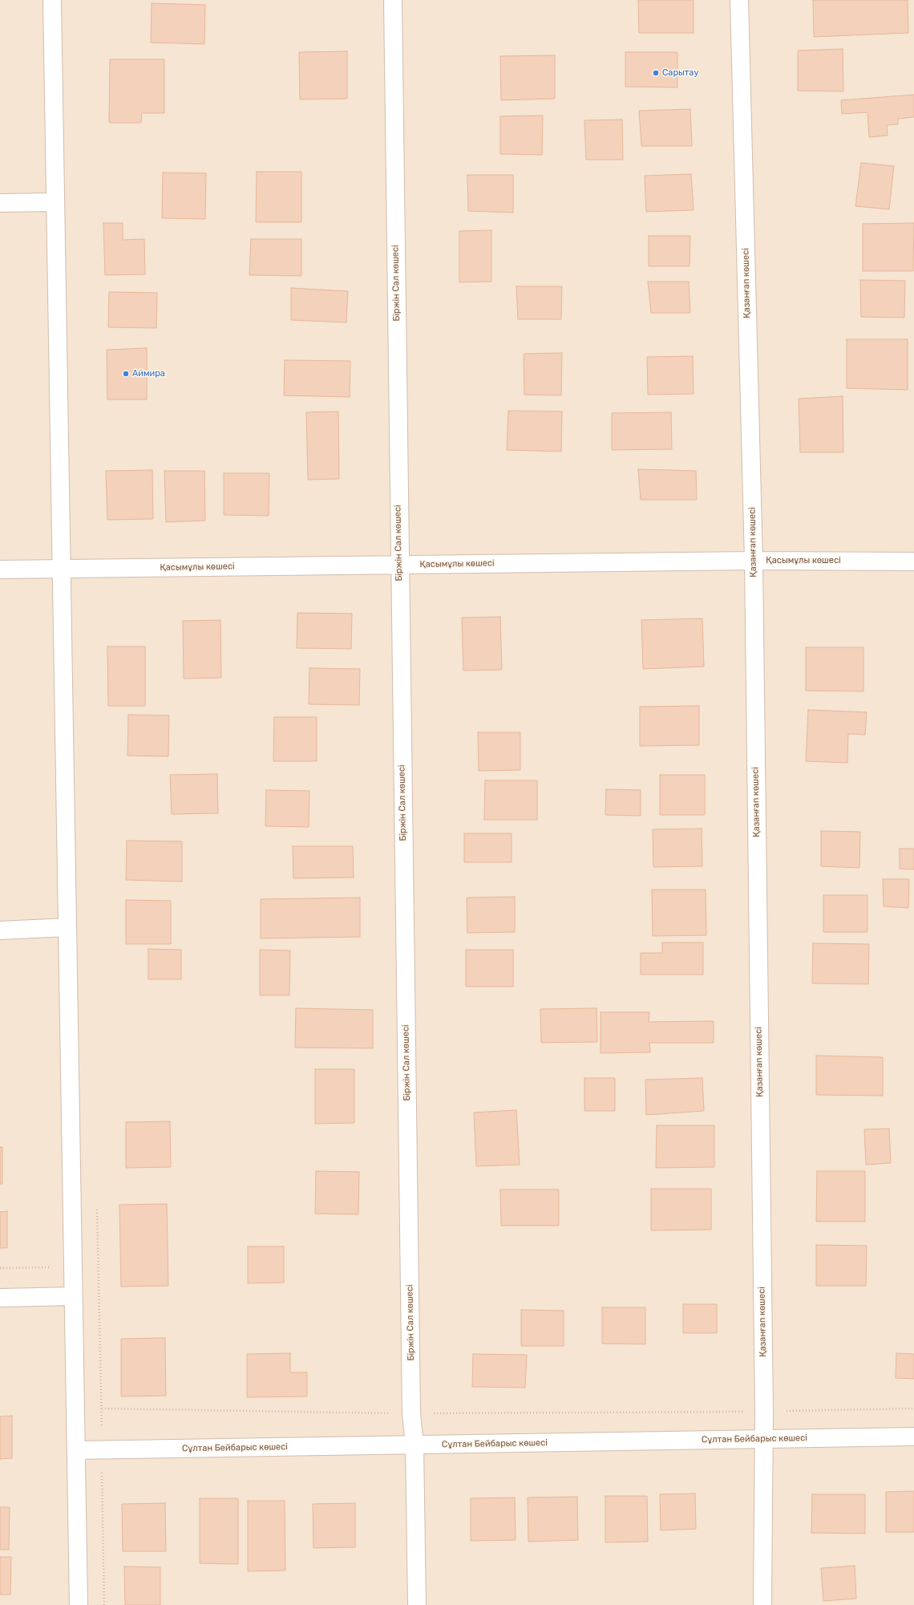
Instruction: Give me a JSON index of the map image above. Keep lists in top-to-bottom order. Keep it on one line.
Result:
{"streets":{"street":["Біржін Сал көшесі","Қазанғап көшесі","Қасымұлы көшесі","Сұлтан Бейбарыс көшесі"]},"crossings":[["Біржін Сал көшесі","Қасымұлы көшесі"],["Біржін Сал көшесі","Сұлтан Бейбарыс көшесі"],["Қазанғап көшесі","Қасымұлы көшесі"],["Қазанғап көшесі","Сұлтан Бейбарыс көшесі"]],"places":["Сарытау","Аймира"]}
